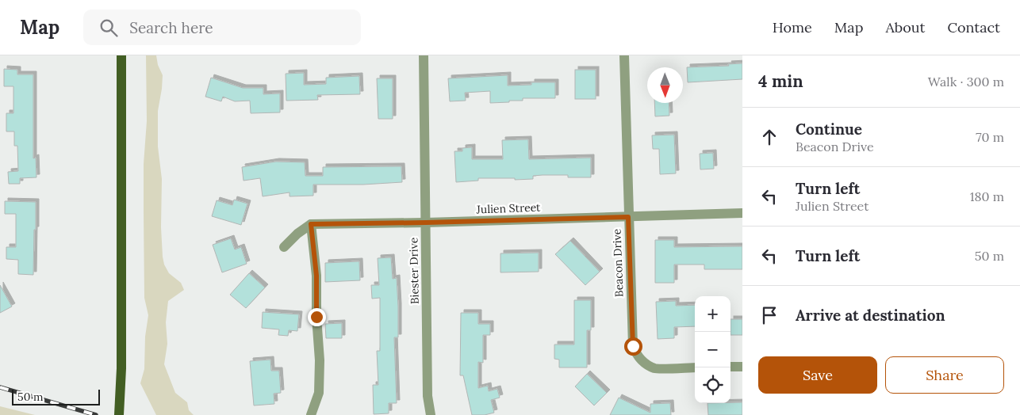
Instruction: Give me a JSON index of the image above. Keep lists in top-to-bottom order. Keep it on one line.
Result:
{"streets":{"street":["Julien Street","Beacon Drive","Biester Drive"]},"crossings":[["Julien Street","Beacon Drive"],["Julien Street","Biester Drive"]],"scale_bar":"50 m","north":"bottom","page":{"header":"Map","search":"Search here","nav":["Home","Map","About","Contact"],"heading":["4 min","Walk · 300 m"],"list":[["Continue","Beacon Drive","70 m"],["Turn left","Julien Street","180 m"],["Turn left","50 m"],"Arrive at destination"],"map_buttons":["+","−"],"buttons":["Save","Share"],"scale":"50 m"}}
